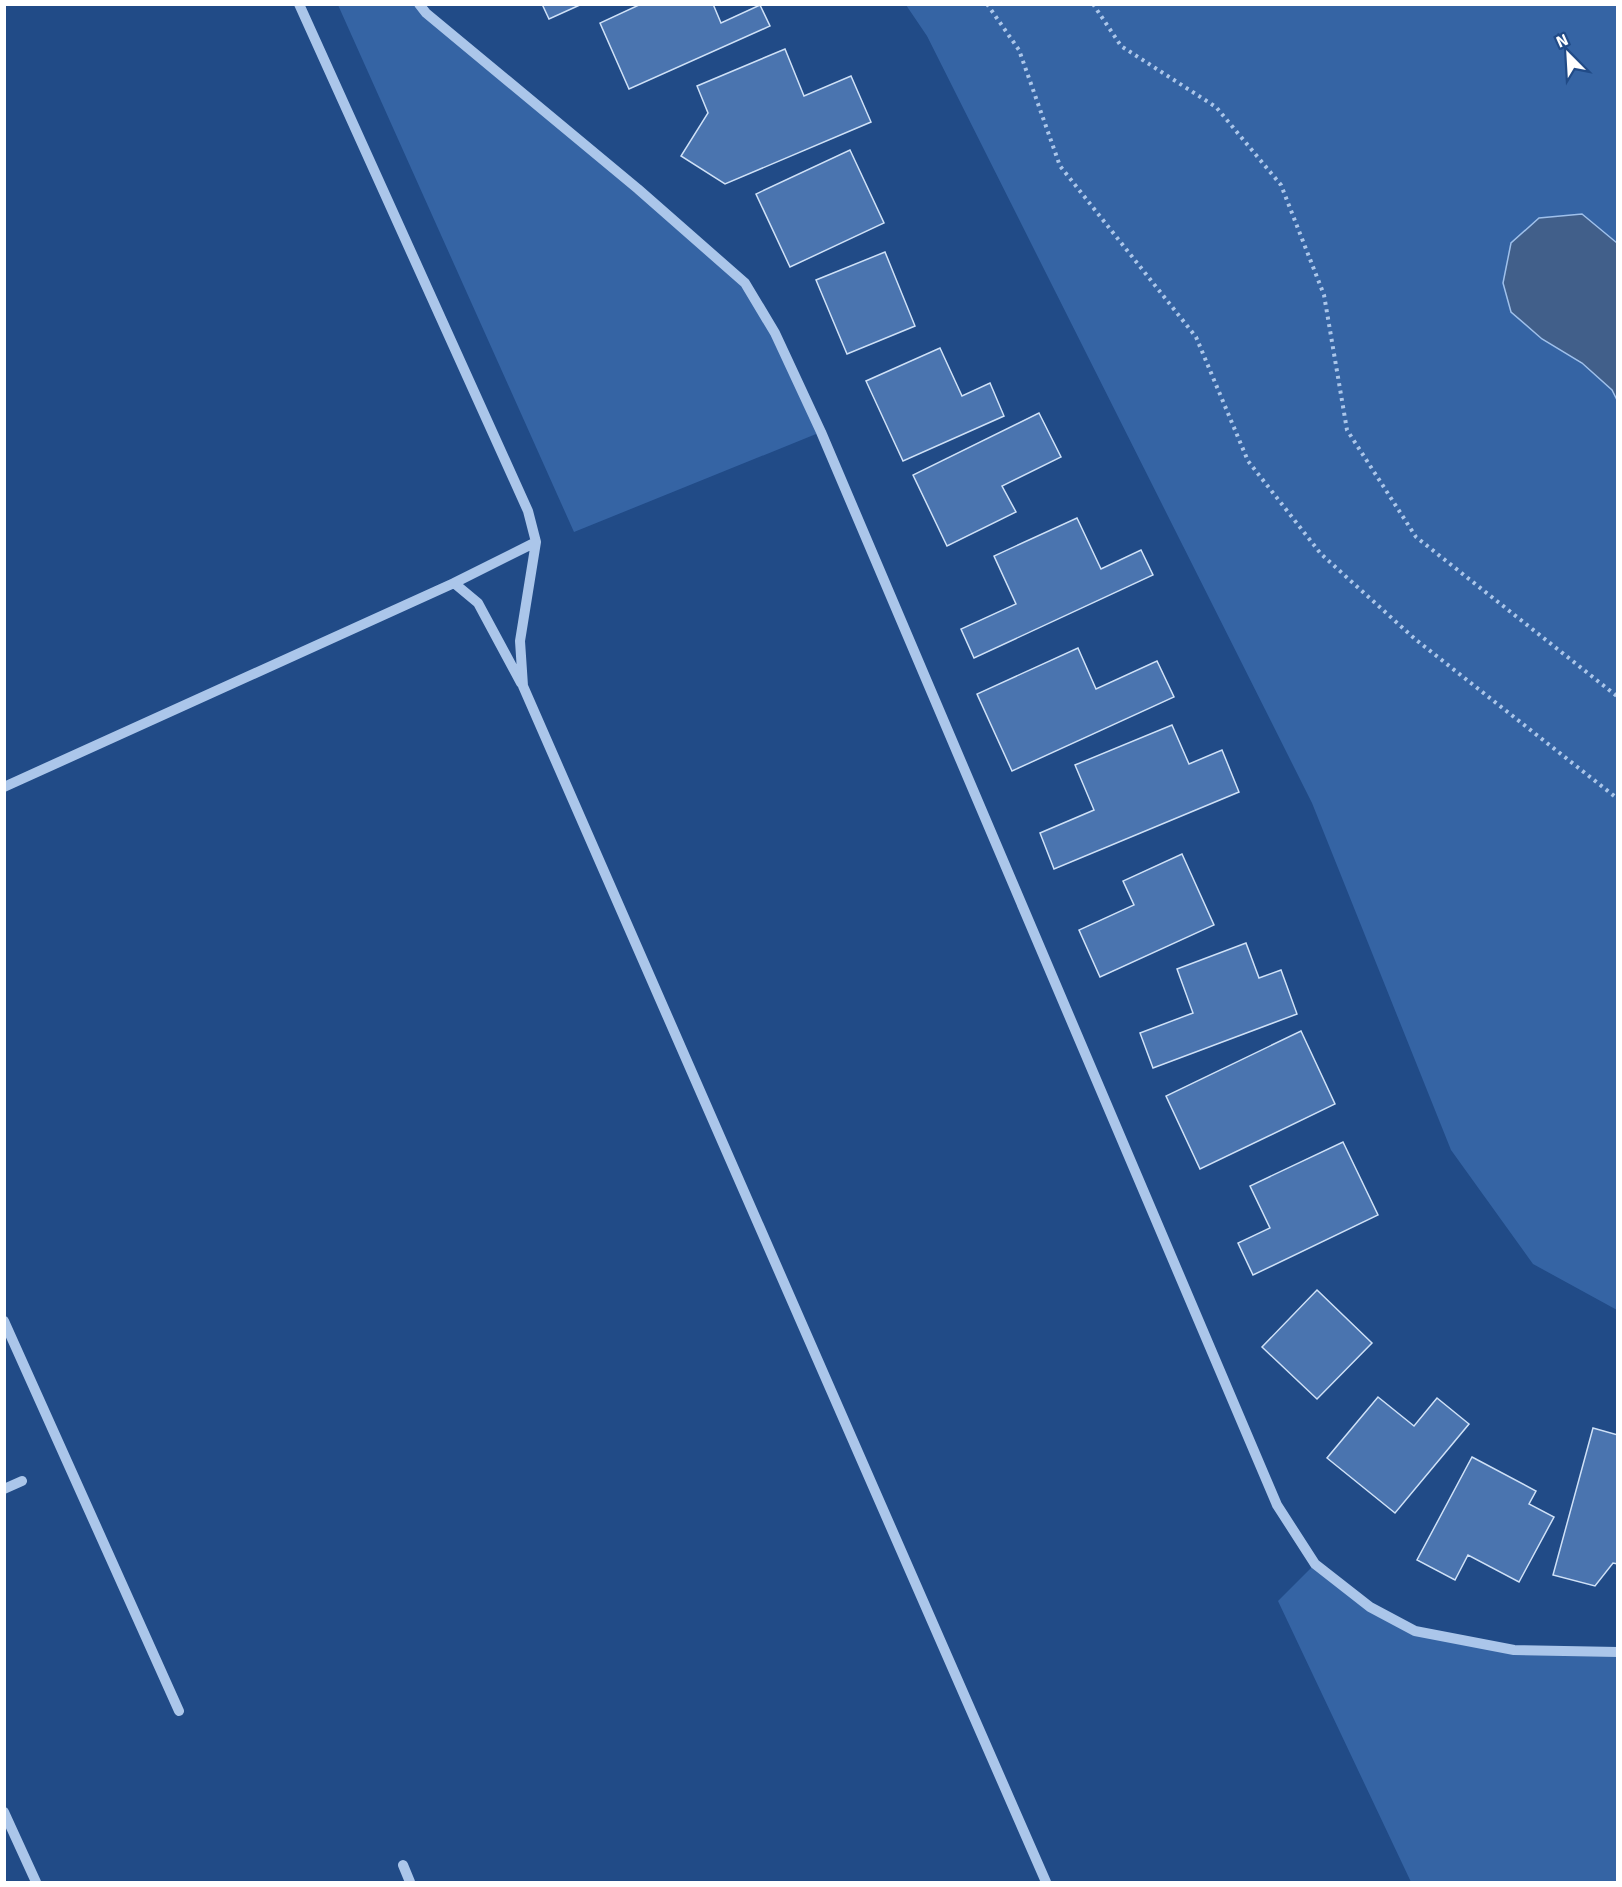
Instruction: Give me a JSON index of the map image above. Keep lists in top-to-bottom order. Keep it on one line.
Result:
{"north":"top left"}
